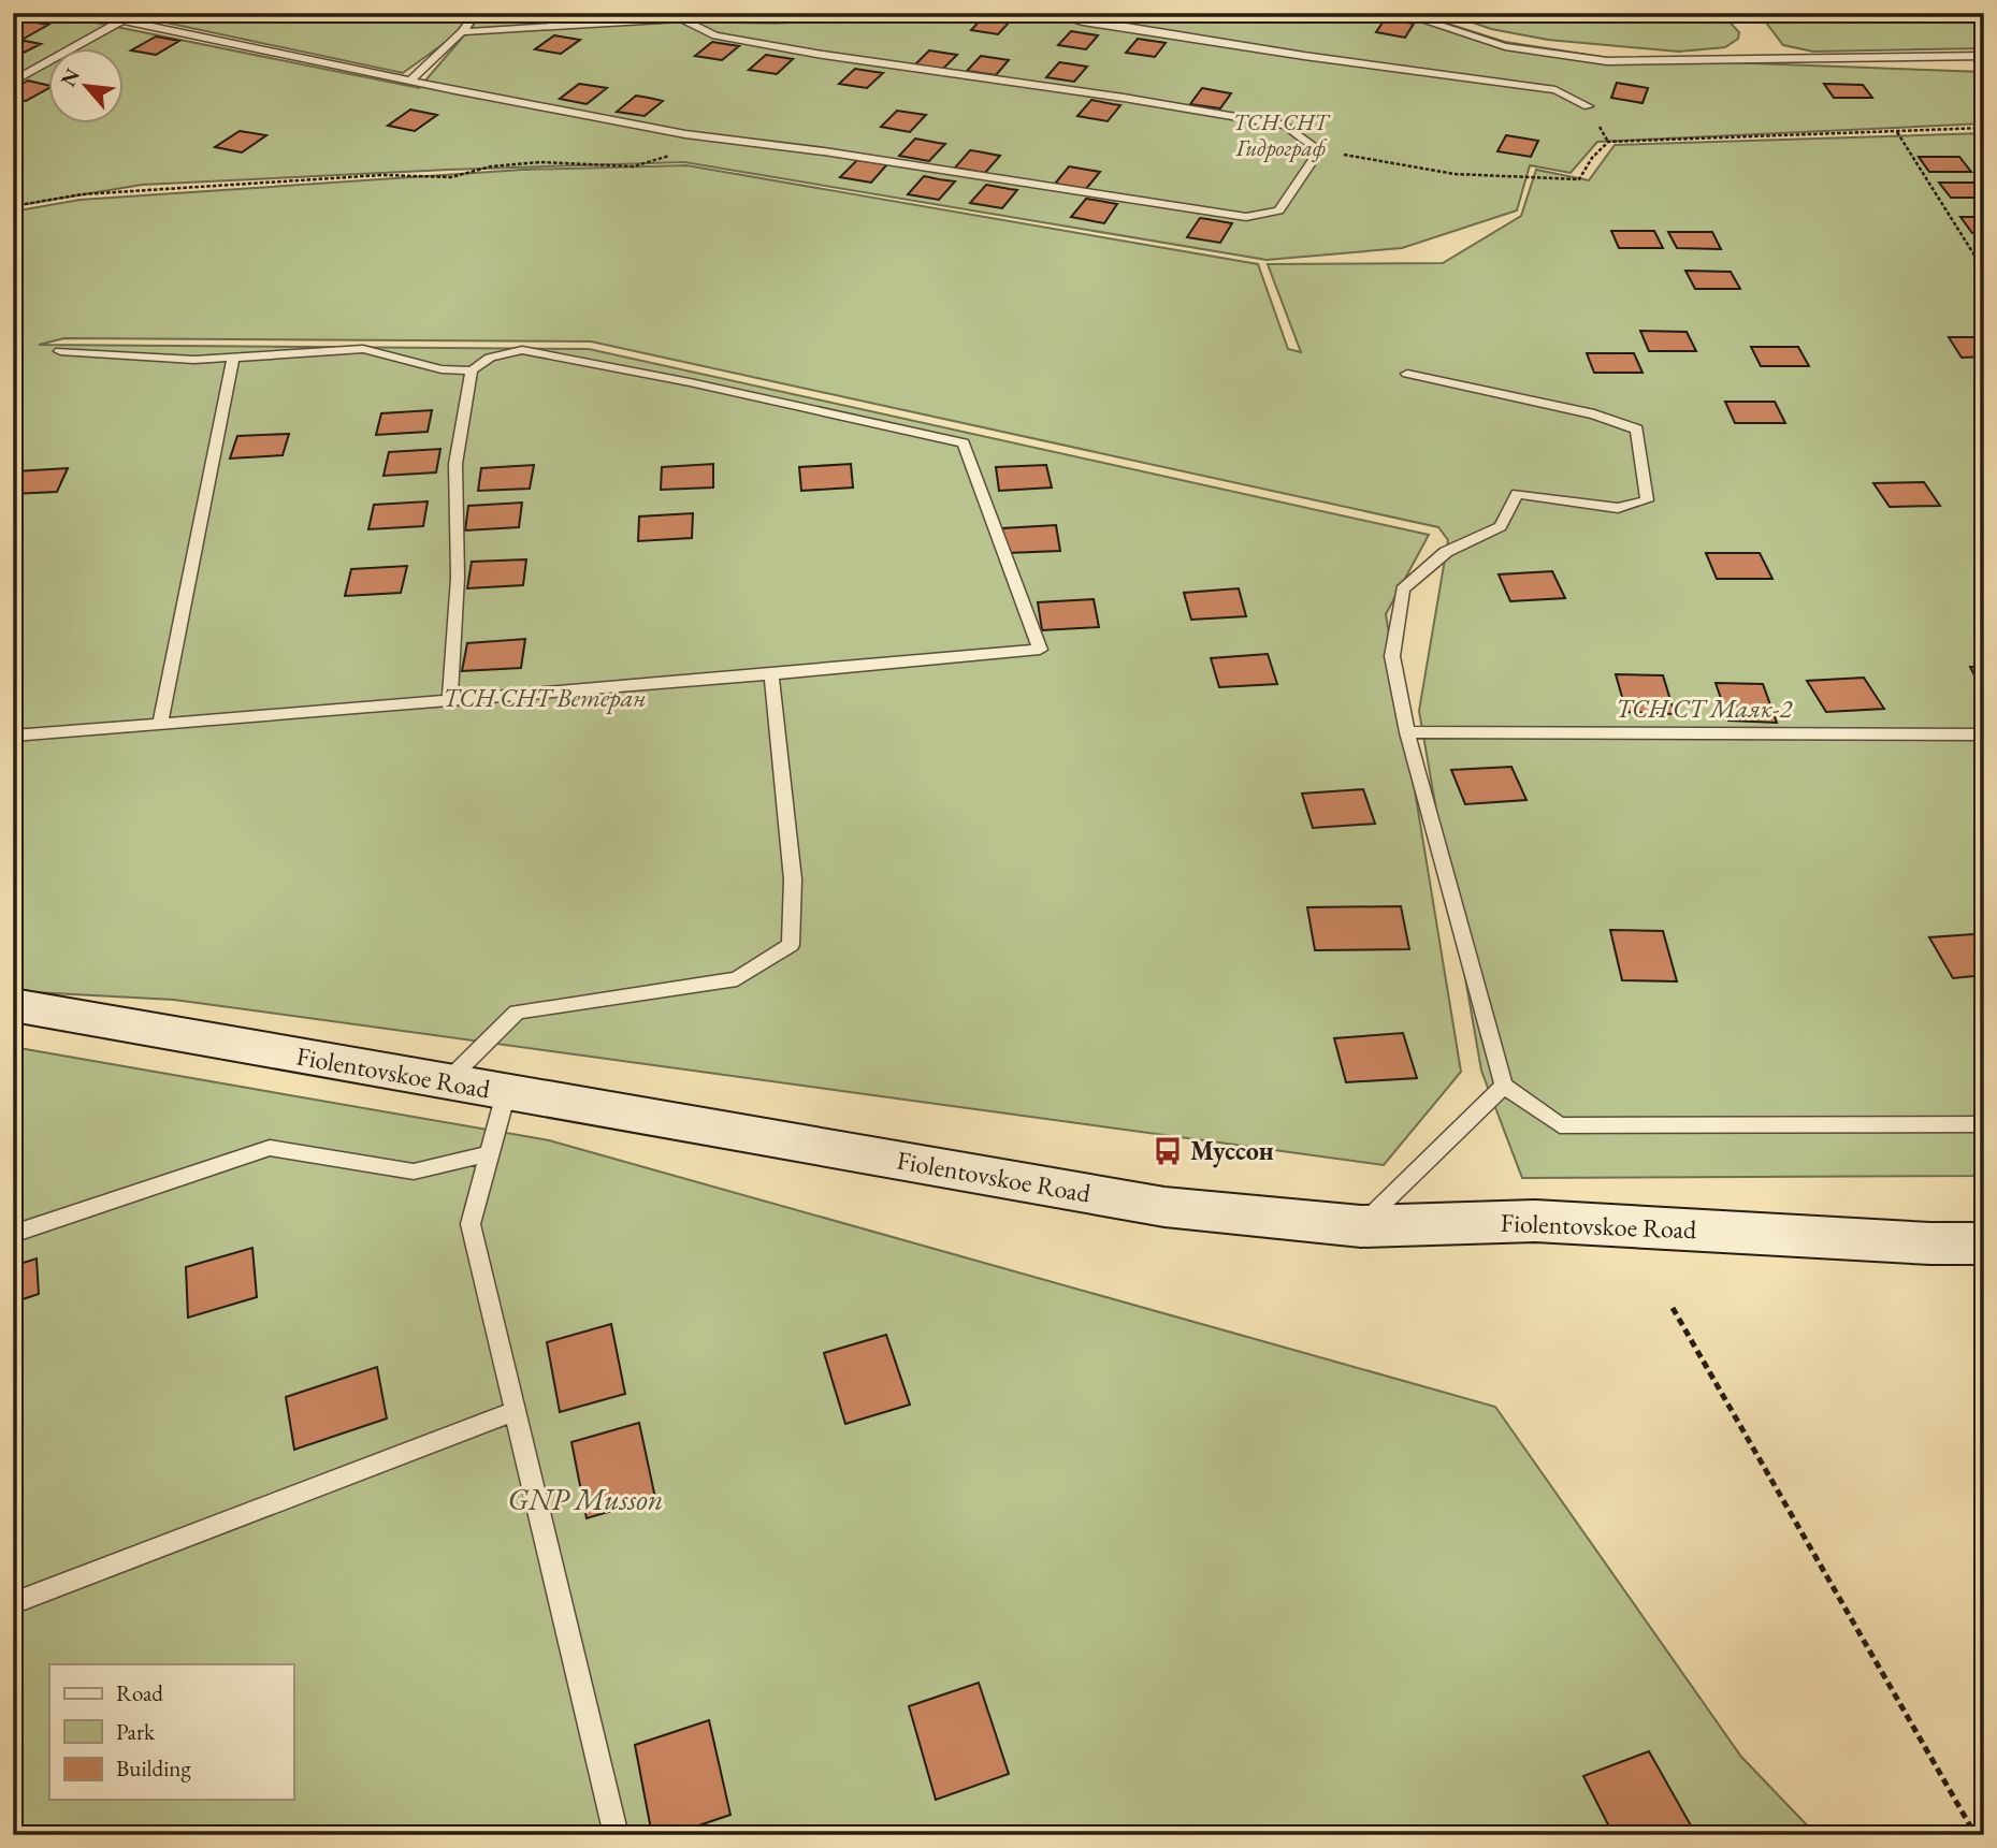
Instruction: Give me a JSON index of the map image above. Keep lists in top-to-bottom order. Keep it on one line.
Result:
{"streets":{"main road":["Fiolentovskoe Road"]},"parks":["ТСН СНТ Гидрограф","ТСН СНТ Ветеран","ТСН СТ Маяк-2","GNP Musson"],"places":{"bus stop":["Муссон"]},"legend":["Road","Park","Building"],"north":"top left"}
